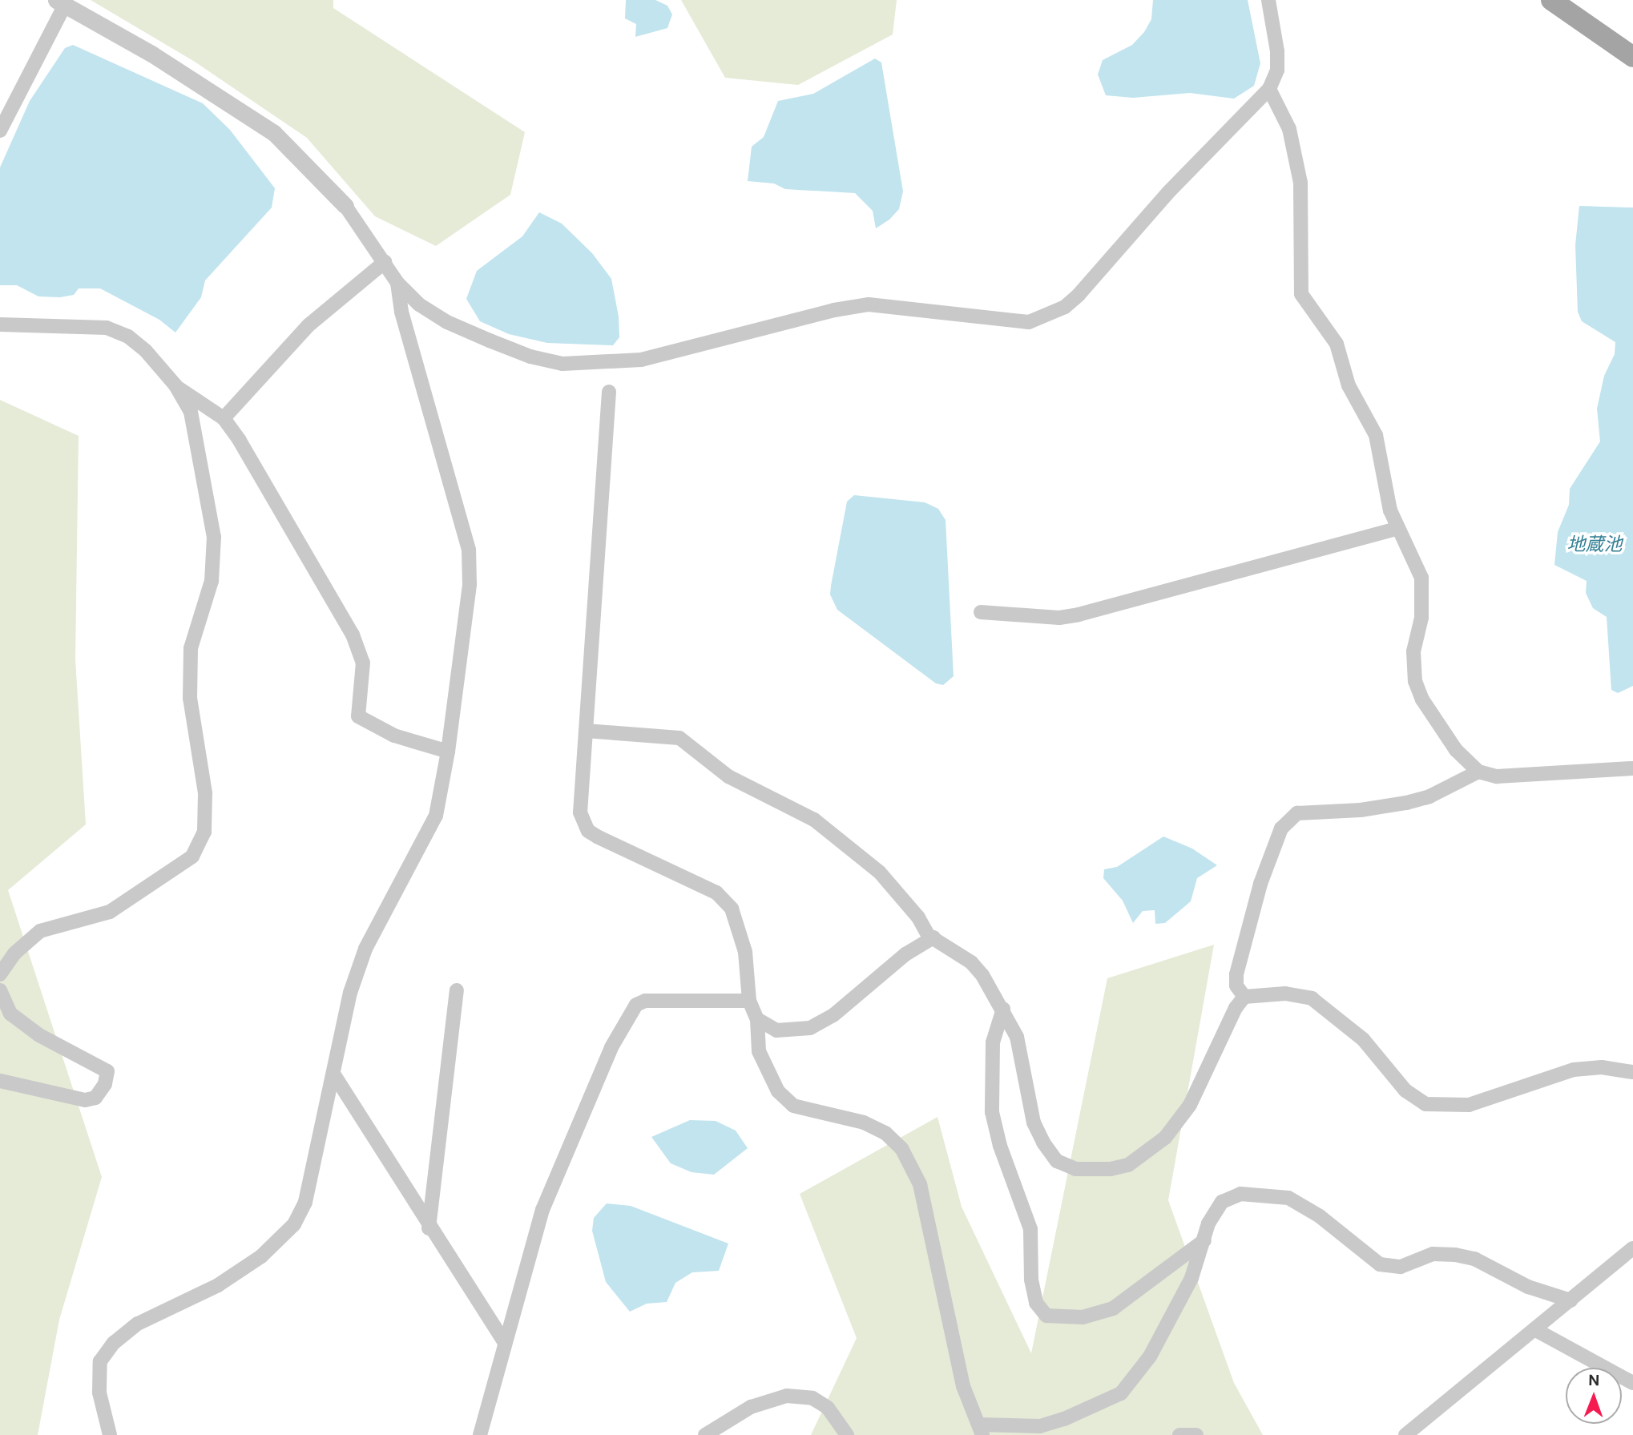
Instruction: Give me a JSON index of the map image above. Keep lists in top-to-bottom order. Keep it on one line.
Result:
{"water":["地蔵池"],"north":"top"}
